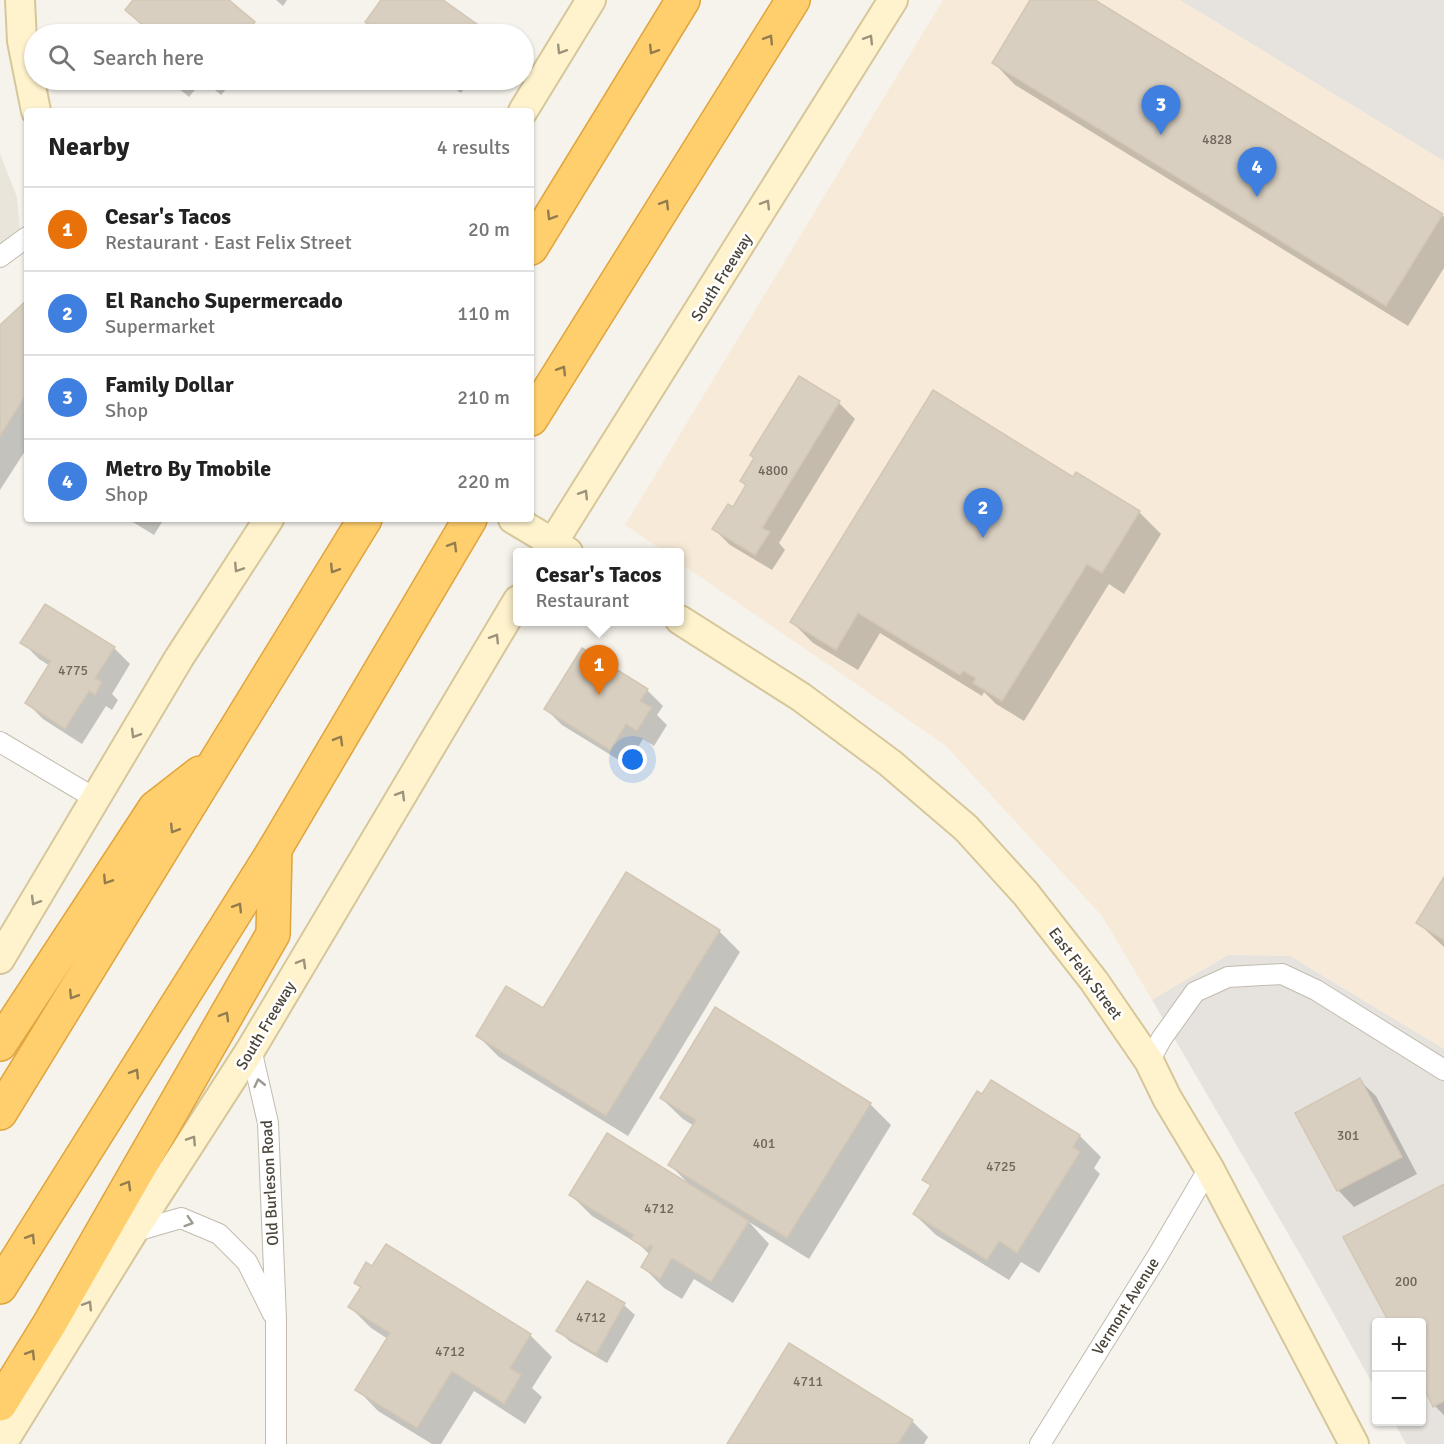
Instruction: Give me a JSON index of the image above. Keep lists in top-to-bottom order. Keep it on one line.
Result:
{"streets":{"main road":["South Freeway","East Felix Street"],"street":["Old Burleson Road","Vermont Avenue"]},"crossings":[["South Freeway","Old Burleson Road"],["East Felix Street","Vermont Avenue"]],"one_way":["South Freeway"],"house_numbers":["4828","4800","4775","301","401","4725","4712","200","4712","4712","4711"],"page":{"search":"Search here","pins":["3","4","2","1"],"heading":["Nearby","4 results"],"list":[{"mark":"1","name":"Cesar's Tacos","note":"Restaurant · East Felix Street","value":"20 m"},{"mark":"2","name":"El Rancho Supermercado","note":"Supermarket","value":"110 m"},{"mark":"3","name":"Family Dollar","note":"Shop","value":"210 m"},{"mark":"4","name":"Metro By Tmobile","note":"Shop","value":"220 m"}],"popup":["Cesar's Tacos","Restaurant"],"map_buttons":["+","−"]}}
